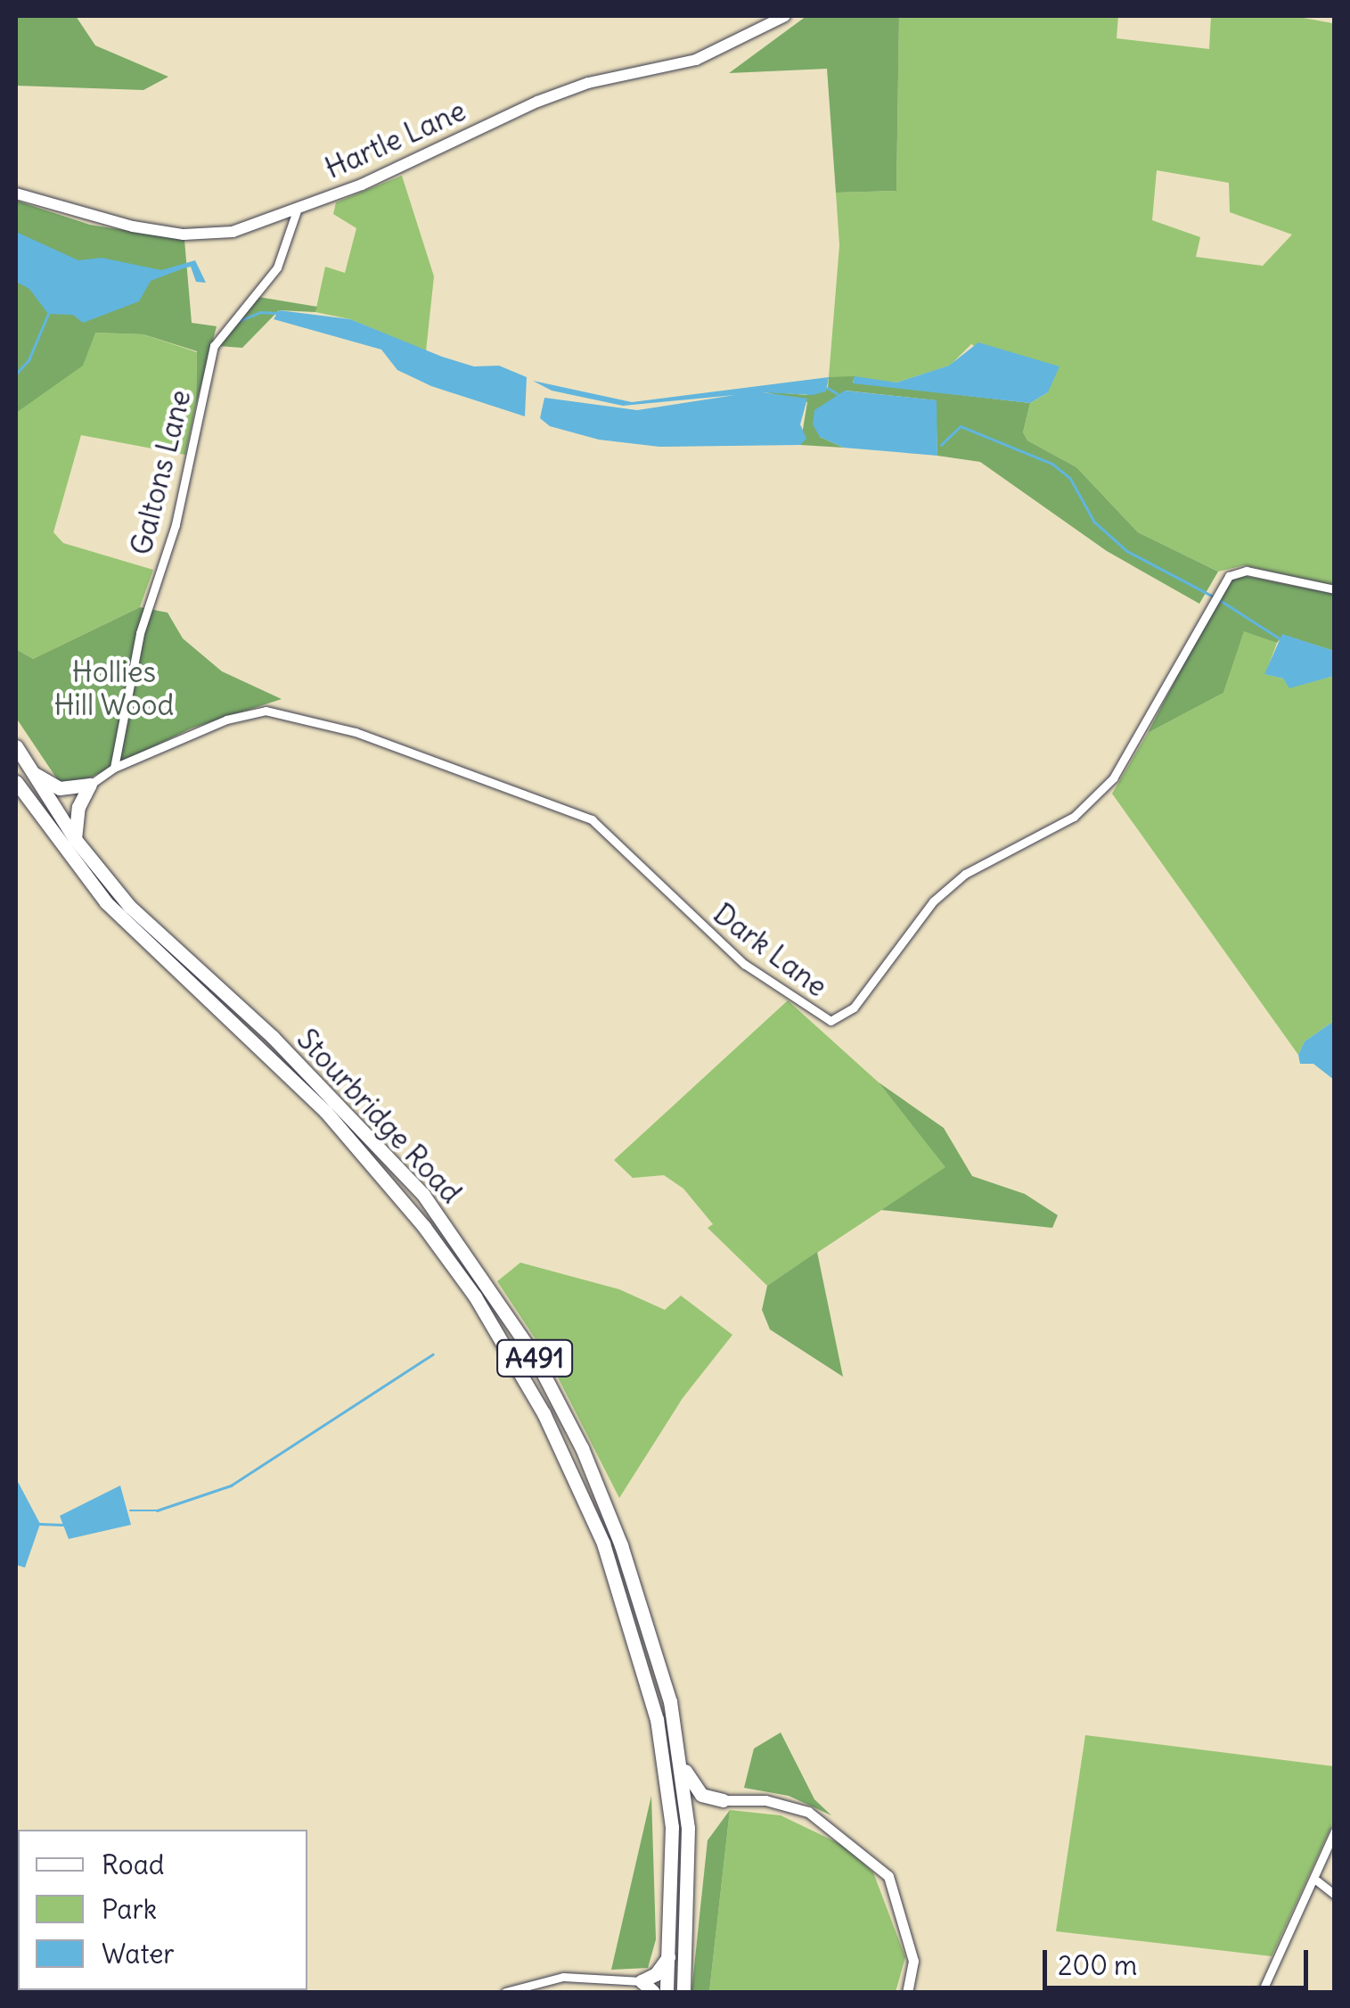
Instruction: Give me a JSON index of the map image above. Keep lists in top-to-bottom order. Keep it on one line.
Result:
{"streets":{"highway":["Stourbridge Road","A491"],"main road":["Hartle Lane"],"street":["Galtons Lane","Dark Lane"]},"crossings":[["Hartle Lane","Galtons Lane"],["Galtons Lane","Dark Lane"]],"parks":["Hollies Hill Wood"],"legend":["Road","Park","Water"],"scale_bar":"200 m"}
